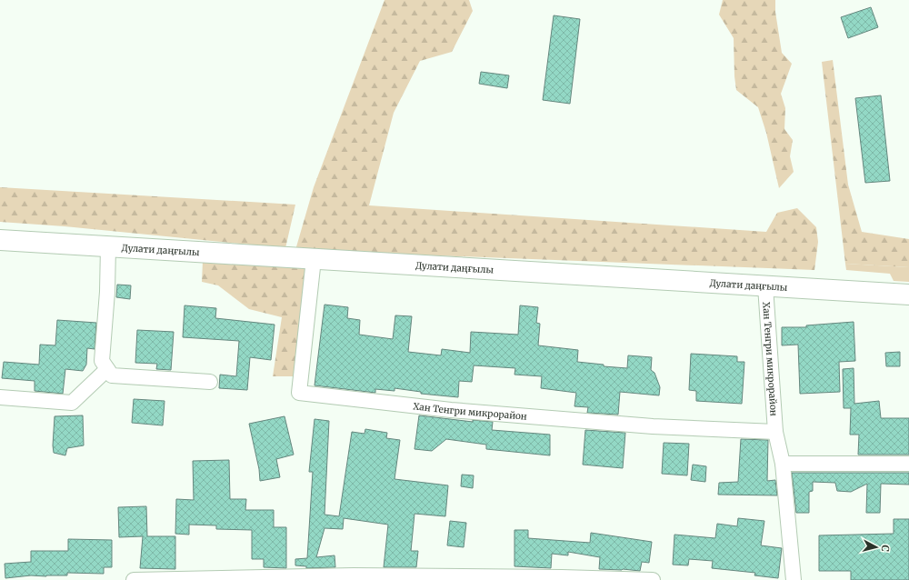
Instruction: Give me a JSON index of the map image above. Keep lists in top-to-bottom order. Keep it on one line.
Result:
{"streets":{"main road":["Дулати даңғылы"],"street":["Хан Тенгри микрорайон"]},"crossings":[["Дулати даңғылы","Хан Тенгри микрорайон"]],"north":"right"}
